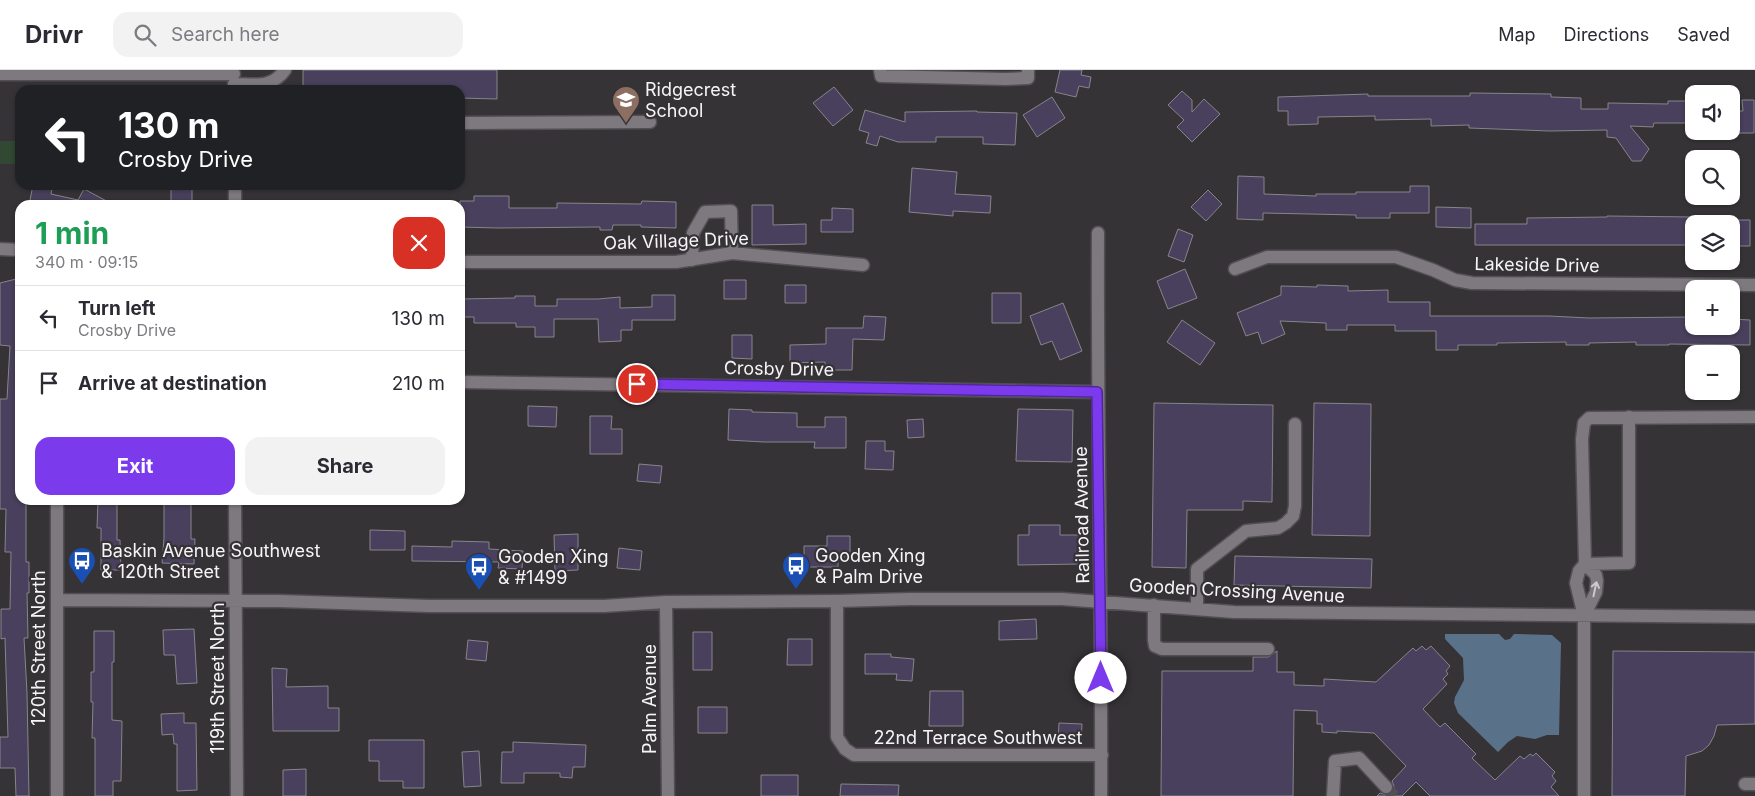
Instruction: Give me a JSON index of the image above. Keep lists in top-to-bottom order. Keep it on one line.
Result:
{"streets":{"street":["Oak Village Drive","Lakeside Drive","Crosby Drive","Railroad Avenue","Gooden Crossing Avenue","120th Street North","119th Street North","Palm Avenue","22nd Terrace Southwest"]},"crossings":[["Crosby Drive","Railroad Avenue"],["Railroad Avenue","Gooden Crossing Avenue"],["Railroad Avenue","22nd Terrace Southwest"],["Gooden Crossing Avenue","120th Street North"],["Gooden Crossing Avenue","119th Street North"],["Gooden Crossing Avenue","Palm Avenue"],["Gooden Crossing Avenue","22nd Terrace Southwest"]],"places":{"school or university":["Ridgecrest School"],"bus stop":["Baskin Avenue Southwest & 120th Street","Gooden Xing & Palm Drive","Gooden Xing & #1499"]},"page":{"header":"Drivr","search":"Search here","nav":["Map","Directions","Saved"],"map_buttons":["+","−"],"turn":["130 m","Crosby Drive"],"heading":["1 min","340 m · 09:15"],"list":[{"name":"Turn left","note":"Crosby Drive","value":"130 m"},{"name":"Arrive at destination","value":"210 m"}],"buttons":["Exit","Share"]}}
